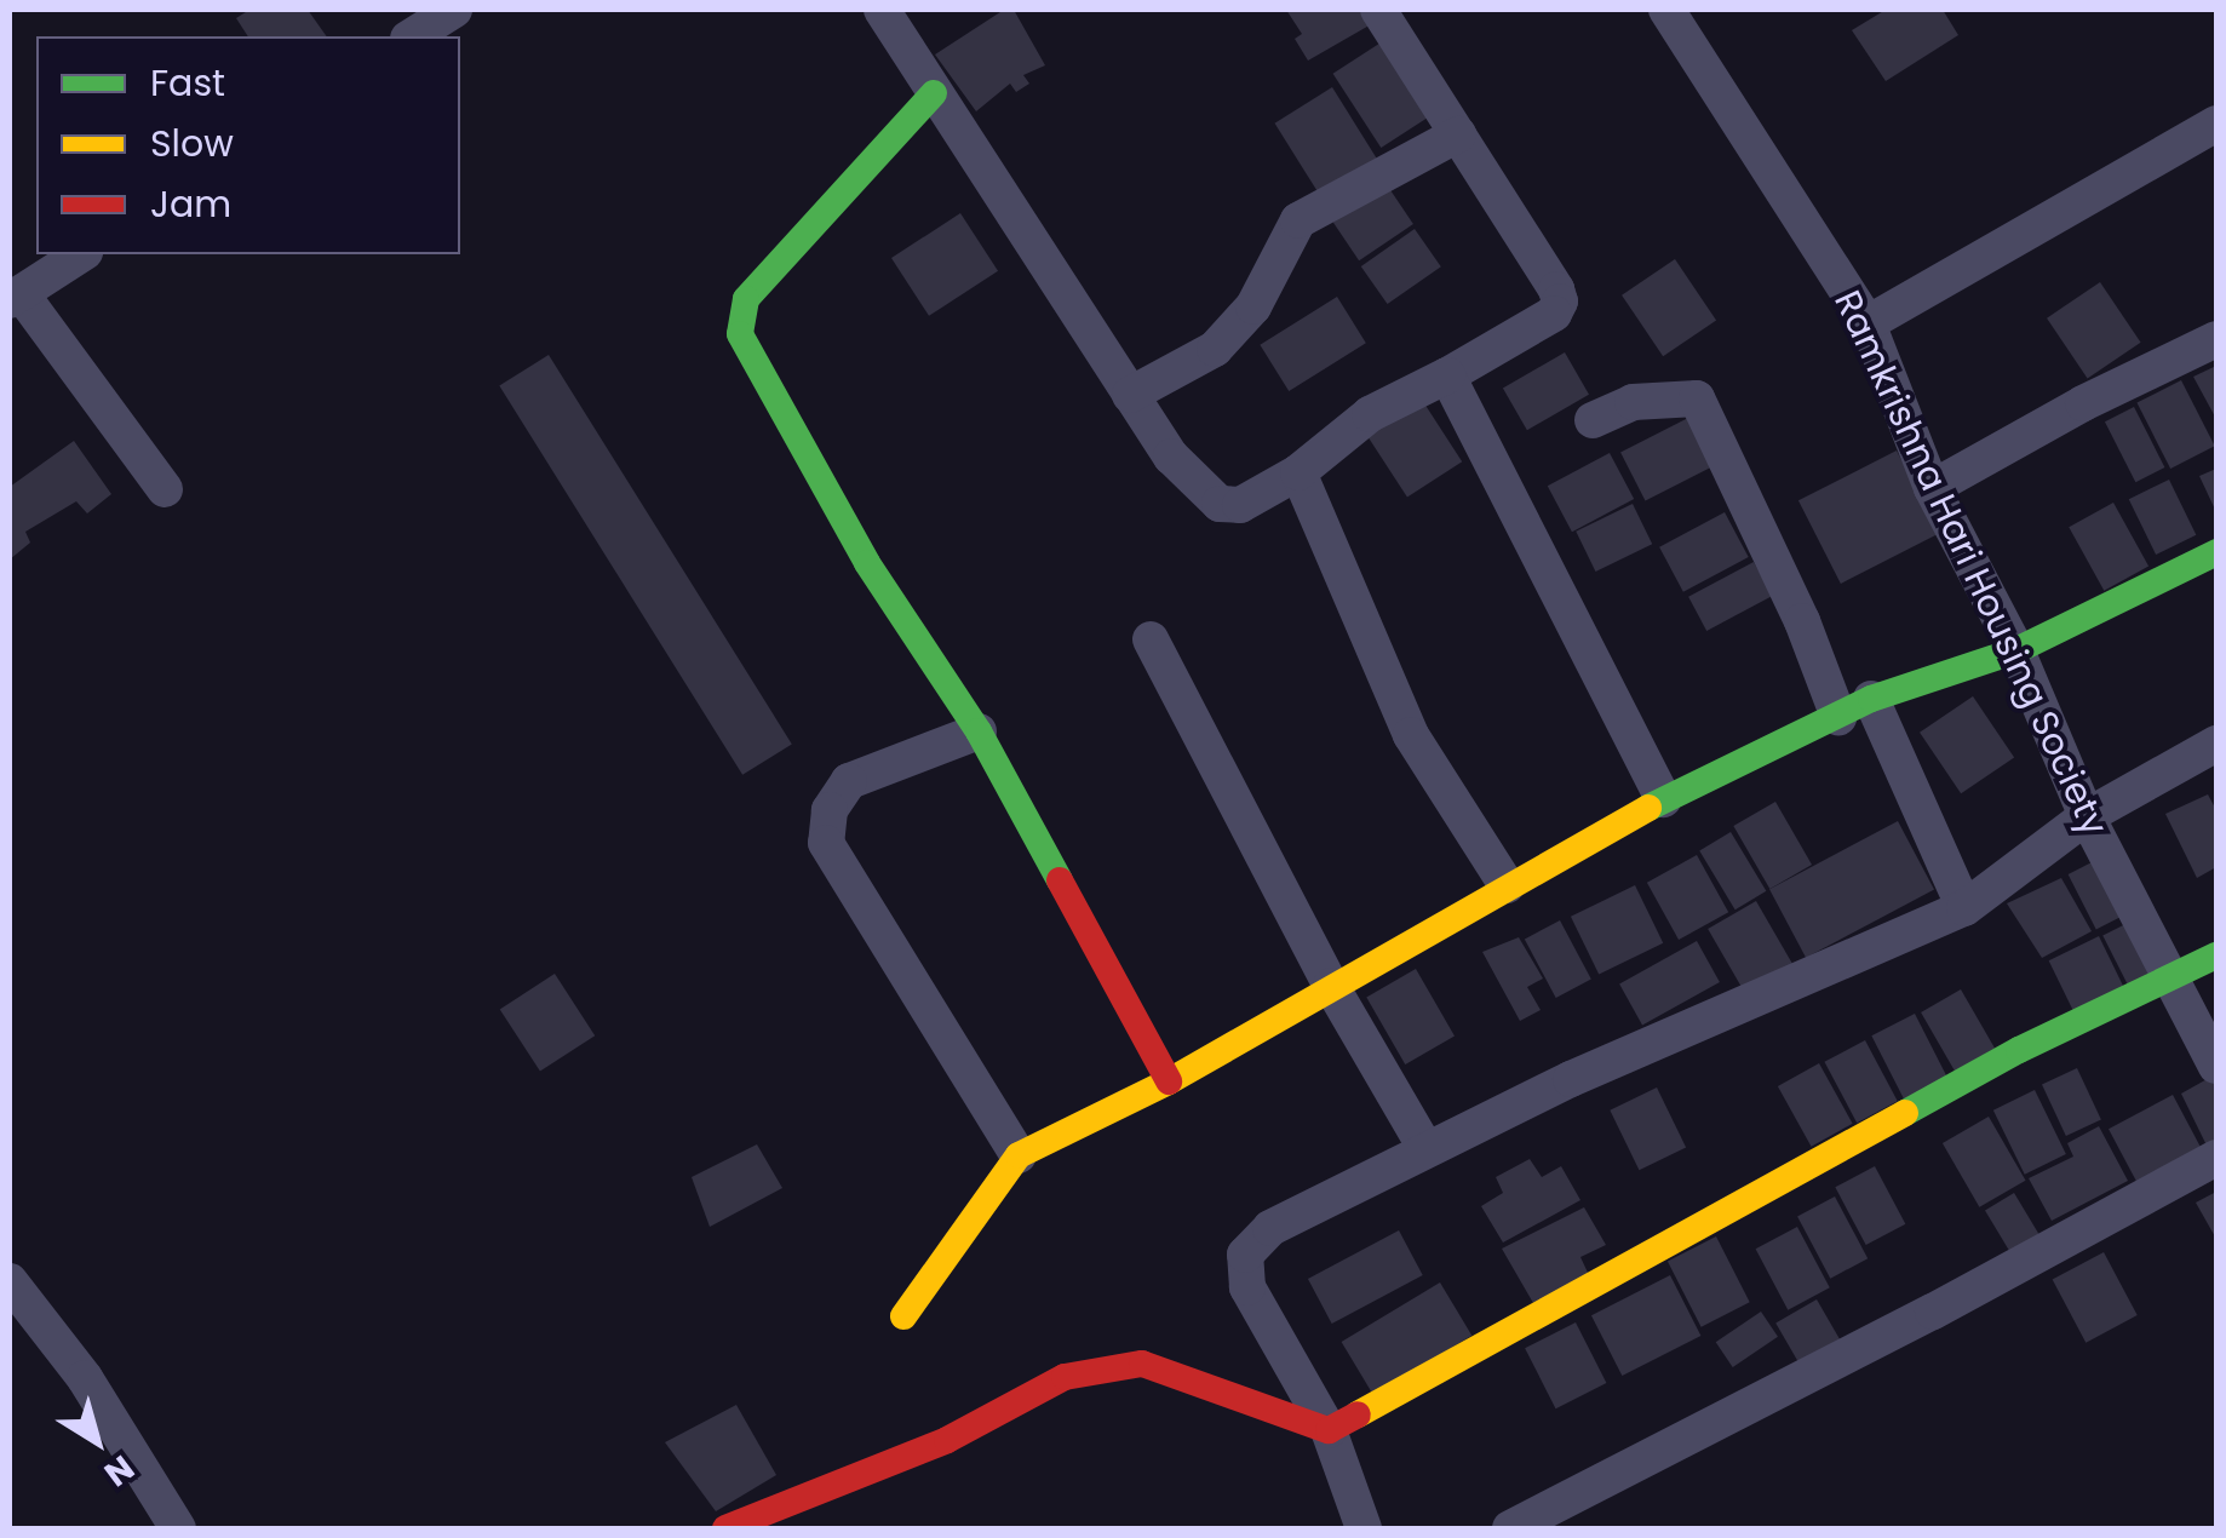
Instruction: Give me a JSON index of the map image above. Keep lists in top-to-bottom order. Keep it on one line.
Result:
{"streets":{"street":["Ramkrishna Hari Housing Society"]},"legend":["Fast","Slow","Jam"],"north":"bottom right"}
